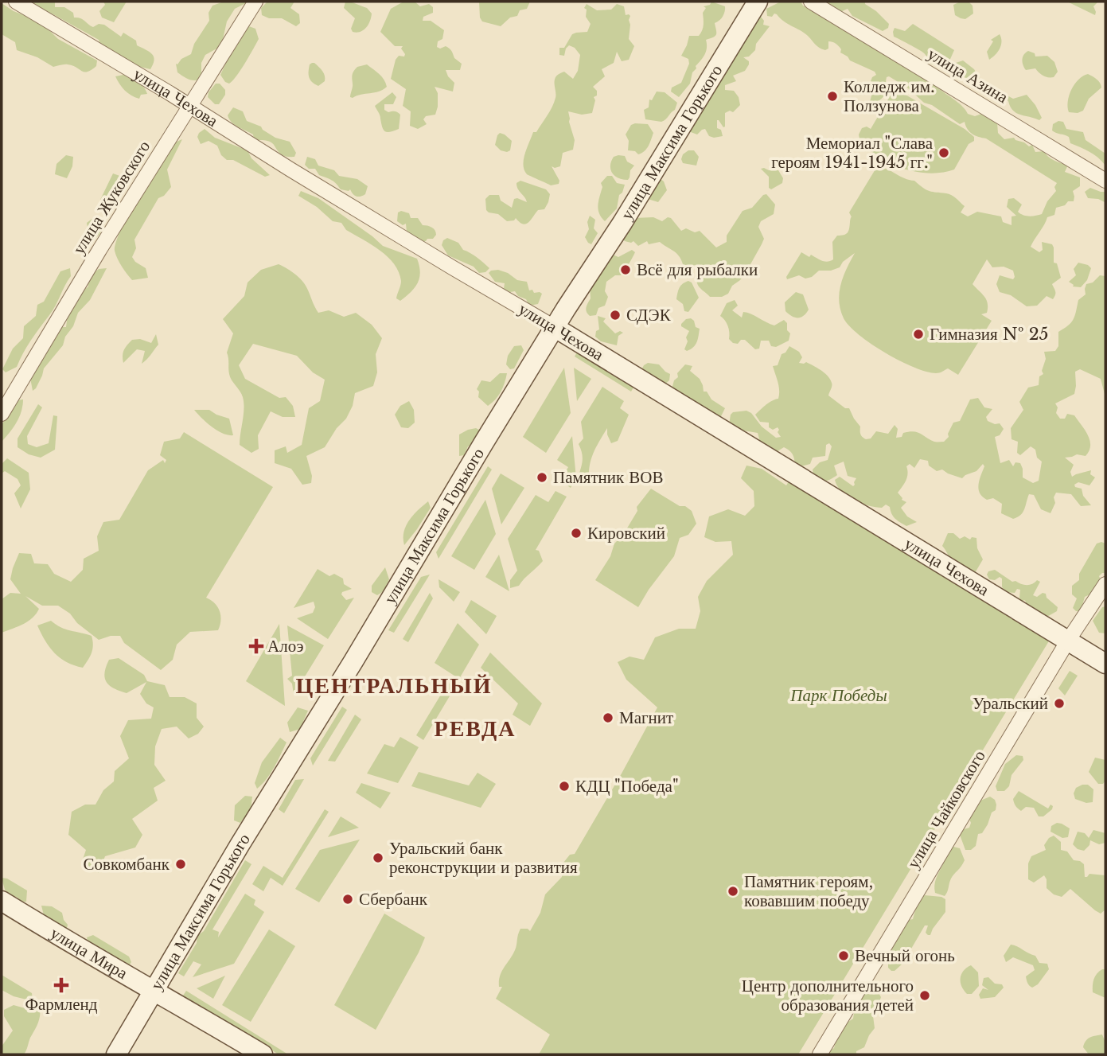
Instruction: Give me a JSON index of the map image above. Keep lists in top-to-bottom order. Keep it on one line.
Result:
{"streets":{"main road":["улица Чехова","улица Максима Горького","улица Мира"],"street":["улица Азина","улица Жуковского","улица Чайковского"]},"crossings":[["улица Чехова","улица Максима Горького"],["улица Чехова","улица Жуковского"],["улица Чехова","улица Чайковского"],["улица Максима Горького","улица Мира"]],"districts":["ЦЕНТРАЛЬНЫЙ","РЕВДА"],"parks":["Парк Победы"],"places":{"other":["Колледж им. Ползунова","Мемориал \"Слава героям 1941-1945 гг.\"","Всё для рыбалки","СДЭК","Гимназия № 25","Памятник ВОВ","Кировский","Уральский","Магнит","КДЦ \"Победа\"","Уральский банк реконструкции и развития","Совкомбанк","Памятник героям, ковавшим победу","Сбербанк","Вечный огонь","Центр дополнительного образования детей"],"health":["Алоэ","Фармленд"]}}
